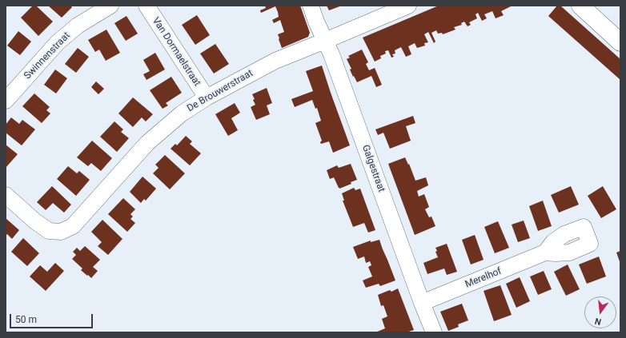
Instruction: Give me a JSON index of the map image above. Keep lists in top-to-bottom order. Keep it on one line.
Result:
{"streets":{"street":["Van Dormaelstraat","Swinnenstraat","De Brouwerstraat","Galgestraat","Merelhof"]},"crossings":[["Van Dormaelstraat","De Brouwerstraat"],["De Brouwerstraat","Galgestraat"],["Galgestraat","Merelhof"]],"scale_bar":"50 m","north":"bottom"}
